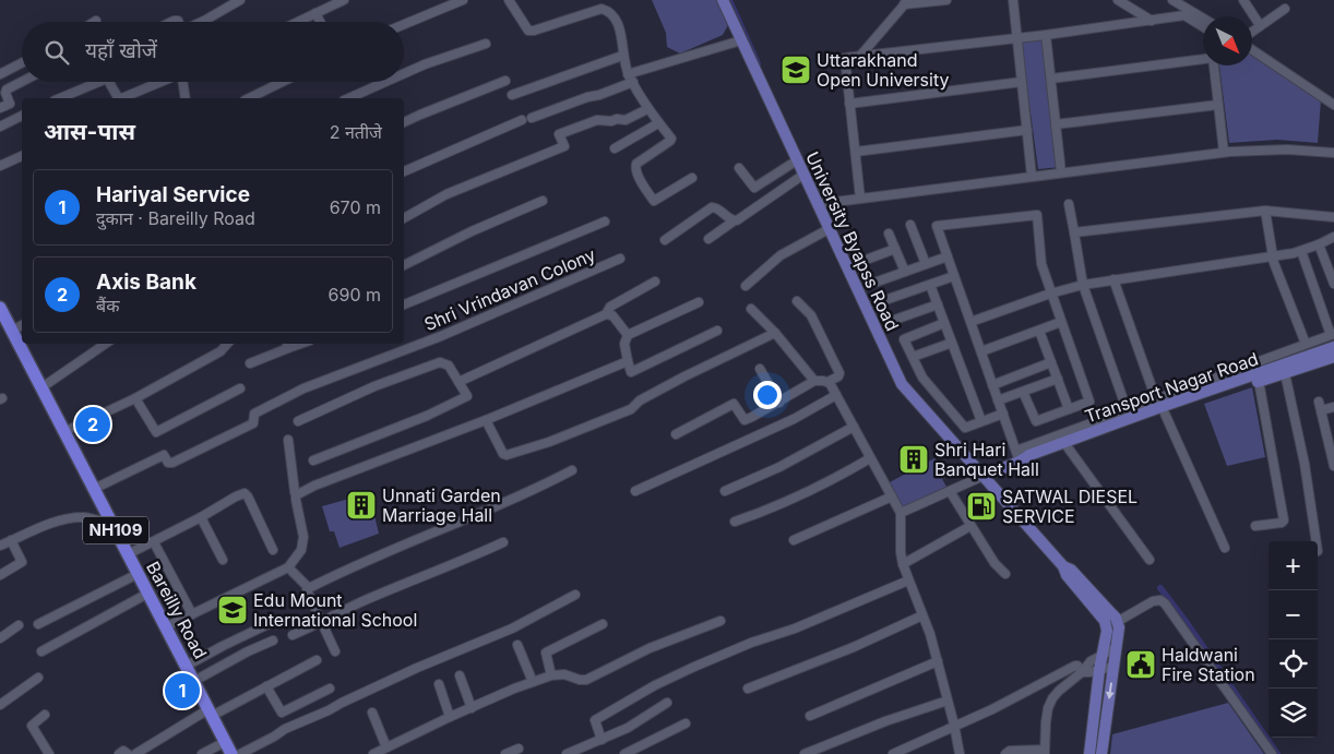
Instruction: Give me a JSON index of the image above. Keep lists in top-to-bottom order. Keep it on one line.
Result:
{"streets":{"highway":["NH109","Bareilly Road"],"main road":["University Byapss Road","Transport Nagar Road"],"street":["Shri Vrindavan Colony"]},"crossings":[["University Byapss Road","Transport Nagar Road"],["Shri Vrindavan Colony","Bareilly Road"]],"places":{"school or university":["Uttarakhand Open University","Edu Mount International School"],"building":["Shri Hari Banquet Hall","Unnati Garden Marriage Hall"],"fuel station":["SATWAL DIESEL SERVICE"],"public building":["Haldwani Fire Station"]},"north":"bottom right","page":{"search":"यहाँ खोजें","heading":["आस-पास","2 नतीजे"],"list":[{"mark":"1","name":"Hariyal Service","note":"दुकान · Bareilly Road","value":"670 m"},{"mark":"2","name":"Axis Bank","note":"बैंक","value":"690 m"}],"pins":["2","1"],"map_buttons":["+","−"]}}
